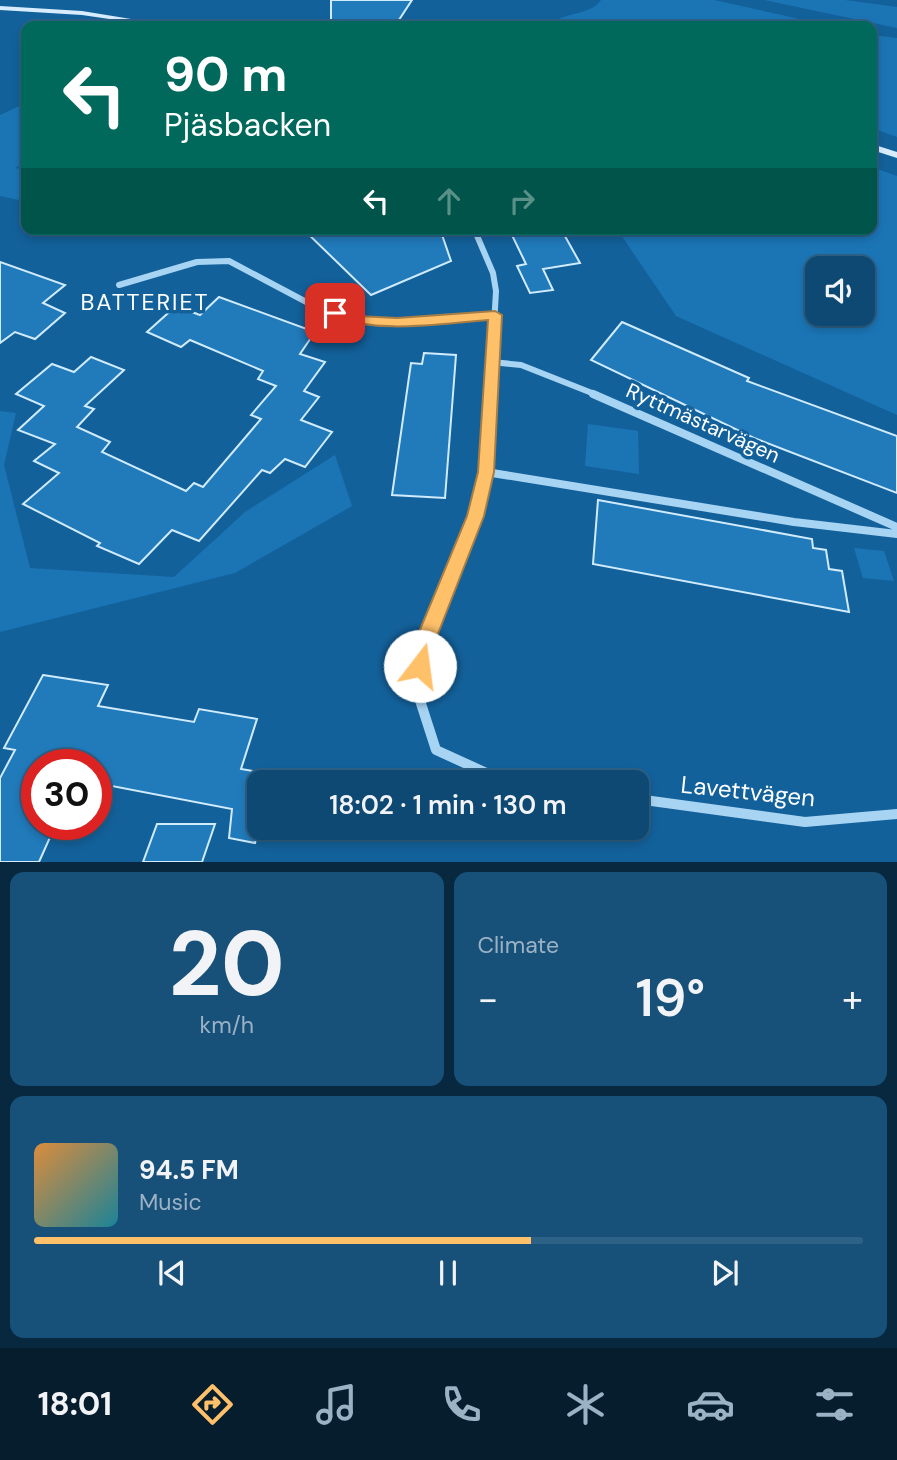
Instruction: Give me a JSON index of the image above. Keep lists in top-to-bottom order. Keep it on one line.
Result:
{"streets":{"street":["Ryttmästarvägen","Lavettvägen"]},"districts":["BATTERIET"],"page":{"turn":["90 m","Pjäsbacken"],"limit":"30","trip":"18:02 · 1 min · 130 m","tile":[["20","km/h"],"Climate"],"heat":["−","19°","+"],"song":["94.5 FM","Music"],"tabs":"18:01"}}
